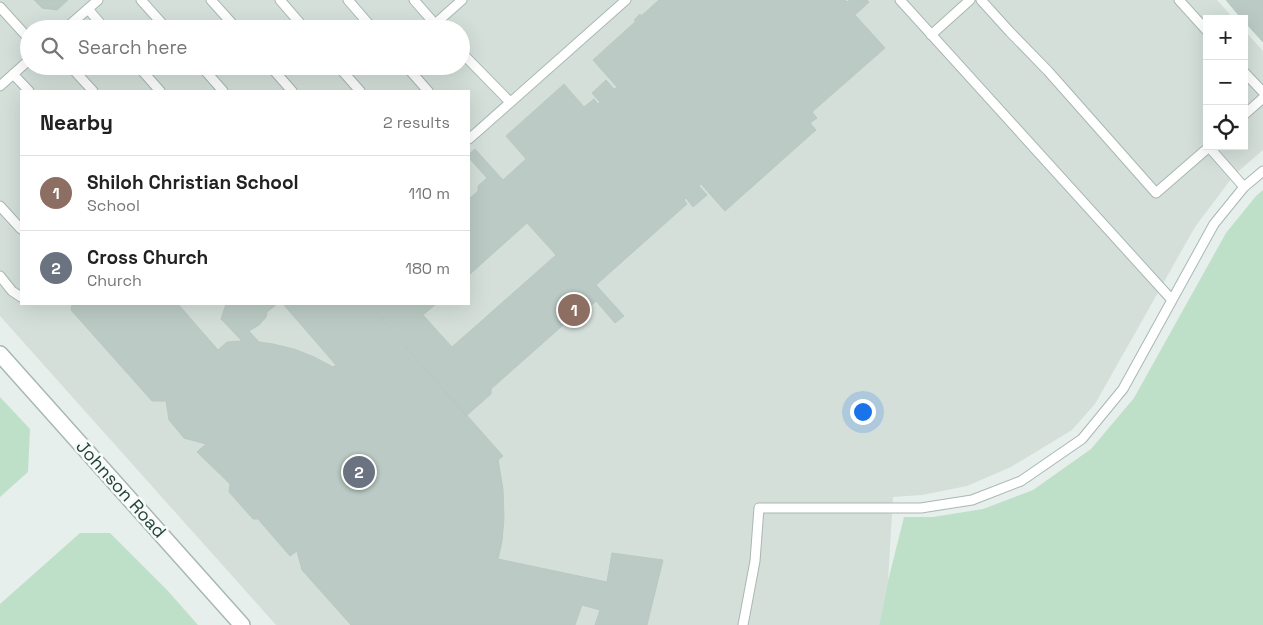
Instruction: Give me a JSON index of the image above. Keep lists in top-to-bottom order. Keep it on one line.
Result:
{"streets":{"street":["Johnson Road"]},"page":{"map_buttons":["+","−"],"search":"Search here","heading":["Nearby","2 results"],"list":[{"mark":"1","name":"Shiloh Christian School","note":"School","value":"110 m"},{"mark":"2","name":"Cross Church","note":"Church","value":"180 m"}],"pins":["1","2"]}}
